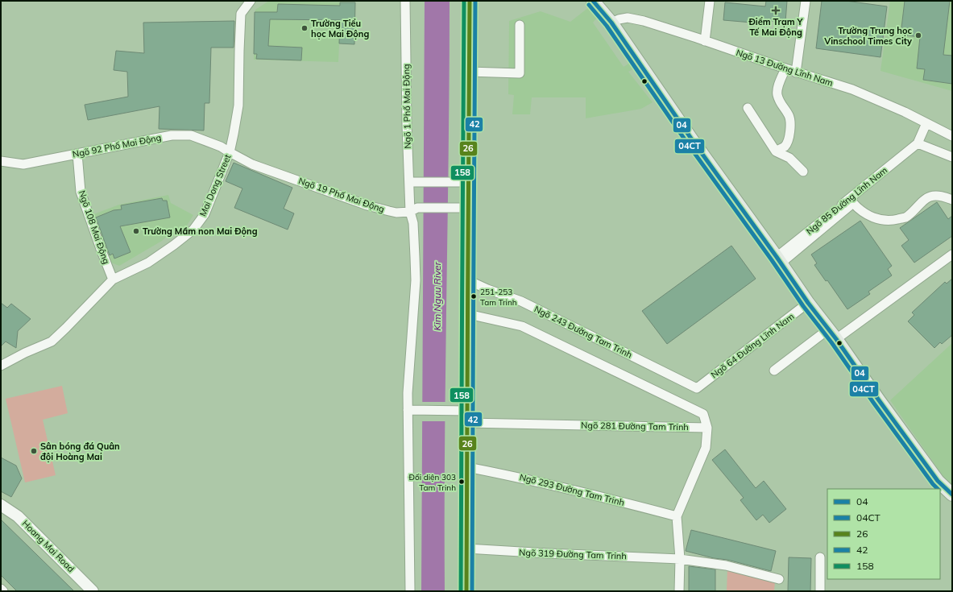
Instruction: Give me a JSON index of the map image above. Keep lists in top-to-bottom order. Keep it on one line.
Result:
{"streets":{"street":["Ngõ 13 Đường Lĩnh Nam","Ngõ 1 Phố Mai Động","Ngõ 92 Phố Mai Động","Mai Dong Street","Ngõ 19 Phố Mai Động","Ngõ 85 Đường Lĩnh Nam","Ngõ 108 Mai Động","Ngõ 243 Đường Tam Trinh","Ngõ 64 Đường Lĩnh Nam","Ngõ 281 Đường Tam Trinh","Ngõ 293 Đường Tam Trinh","Hoang Mai Road","Ngõ 319 Đường Tam Trinh"]},"crossings":[["Ngõ 13 Đường Lĩnh Nam","Ngõ 85 Đường Lĩnh Nam"],["Ngõ 1 Phố Mai Động","Ngõ 19 Phố Mai Động"],["Ngõ 92 Phố Mai Động","Mai Dong Street"],["Ngõ 92 Phố Mai Động","Ngõ 19 Phố Mai Động"],["Ngõ 92 Phố Mai Động","Ngõ 108 Mai Động"],["Mai Dong Street","Ngõ 19 Phố Mai Động"],["Mai Dong Street","Ngõ 108 Mai Động"],["Ngõ 243 Đường Tam Trinh","Ngõ 64 Đường Lĩnh Nam"]],"water":["Kim Nguu River"],"places":{"health":["Điểm Trạm Y Tế Mai Động"],"other":["Trường Tiểu học Mai Động","Trường Trung học Vinschool Times City","Trường Mầm non Mai Động","251-253 Tam Trinh","Sân bóng đá Quân đội Hoàng Mai","Đối diện 303 Tam Trinh"]},"lines":["transit line 04","transit line 26","transit line 42","transit line 158","transit line 04CT"],"legend":["04","04CT","26","42","158"]}
